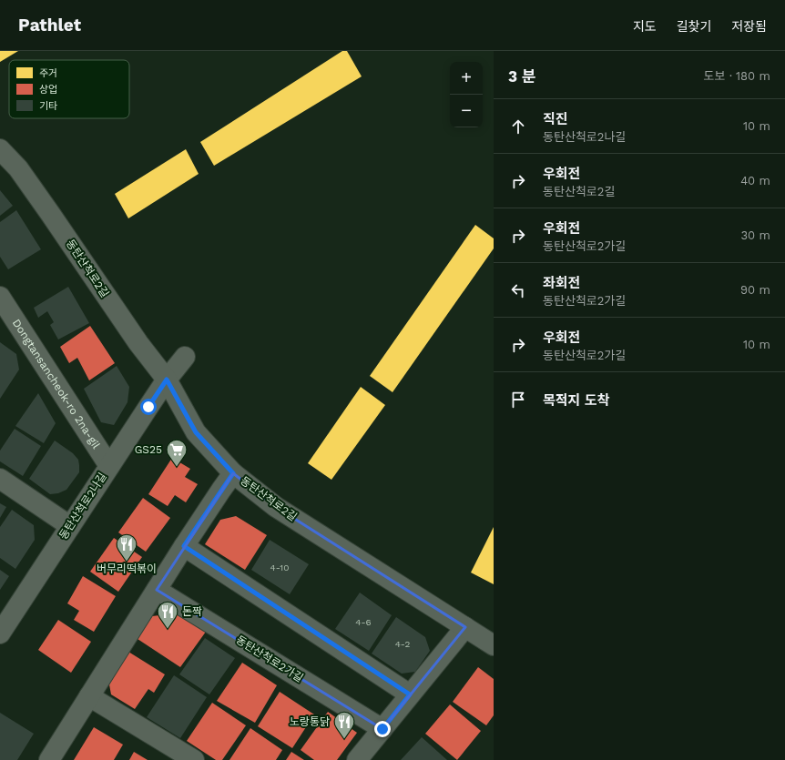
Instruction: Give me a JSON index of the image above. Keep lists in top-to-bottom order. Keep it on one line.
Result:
{"streets":{"street":["동탄산척로2길","Dongtansancheok-ro 2na-gil","동탄산척로2나길","동탄산척로2가길"]},"crossings":[["동탄산척로2길","동탄산척로2나길"],["Dongtansancheok-ro 2na-gil","동탄산척로2나길"]],"places":{"supermarket":["GS25"],"restaurant":["버무리떡볶이","돈짝","노랑통닭"]},"house_numbers":["4-10","4-6","4-2"],"legend":["주거","상업","기타"],"page":{"header":"Pathlet","nav":["지도","길찾기","저장됨"],"heading":["3 분","도보 · 180 m"],"map_buttons":["+","−"],"list":[["직진","동탄산척로2나길","10 m"],["우회전","동탄산척로2길","40 m"],["우회전","동탄산척로2가길","30 m"],["좌회전","동탄산척로2가길","90 m"],["우회전","동탄산척로2가길","10 m"],"목적지 도착"]}}
